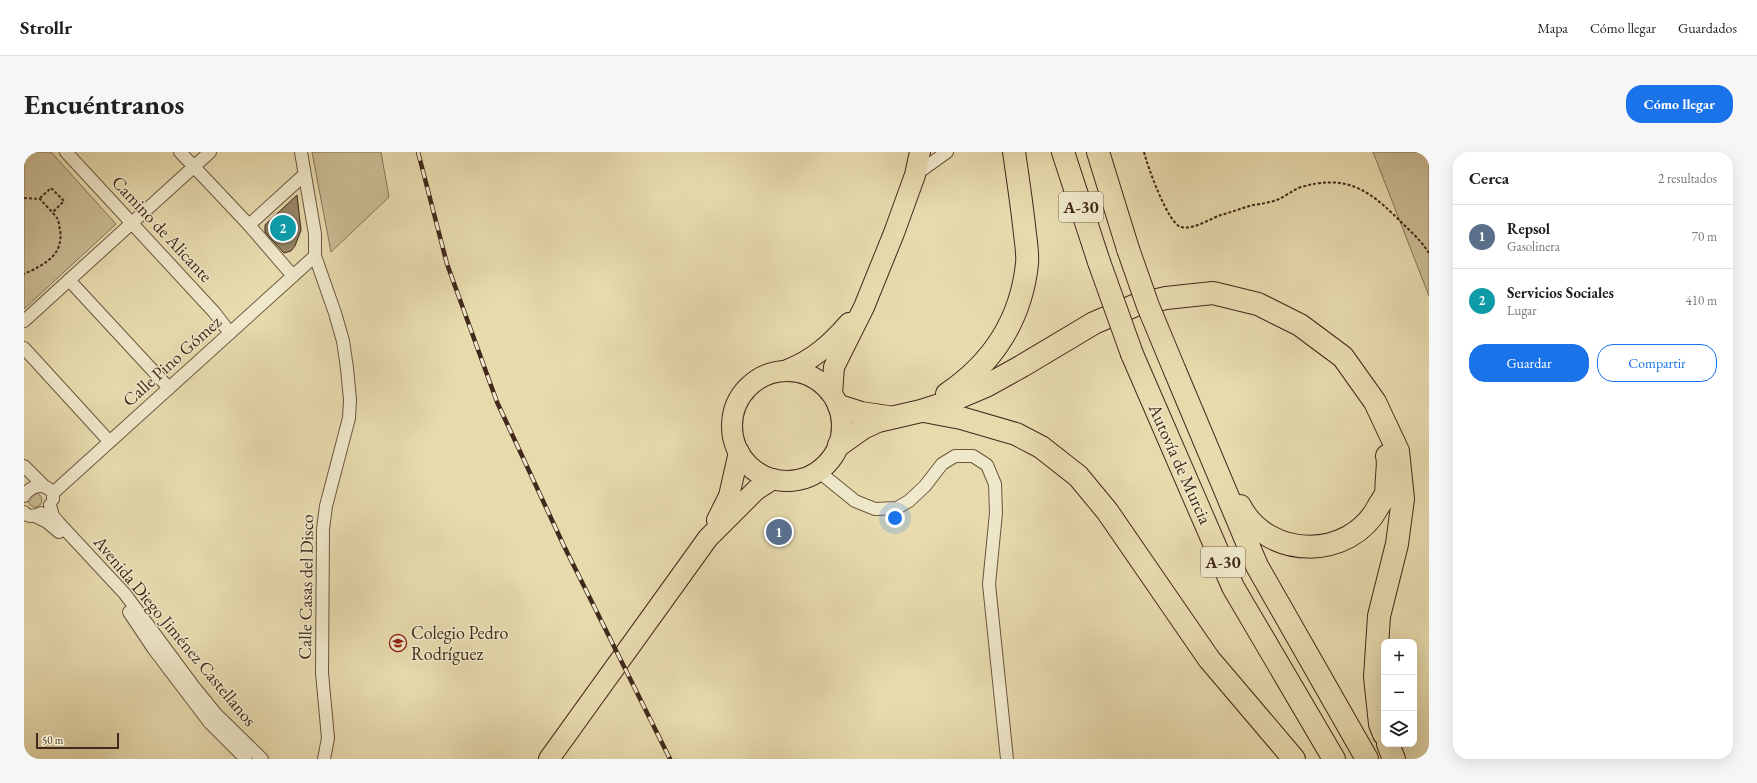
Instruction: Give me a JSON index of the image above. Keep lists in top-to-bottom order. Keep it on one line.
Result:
{"streets":{"highway":["A-30","Autovía de Murcia"],"street":["Camino de Alicante","Calle Pino Gómez","Calle Casas del Disco","Avenida Diego Jiménez Castellanos"]},"crossings":[["Camino de Alicante","Calle Pino Gómez"],["Calle Pino Gómez","Calle Casas del Disco"]],"places":{"school or university":["Colegio Pedro Rodríguez"]},"scale_bar":"50 m","page":{"header":"Strollr","nav":["Mapa","Cómo llegar","Guardados"],"buttons":["Cómo llegar",["Guardar","Compartir"]],"title":"Encuéntranos","heading":["Cerca","2 resultados"],"list":[{"mark":"1","name":"Repsol","note":"Gasolinera","value":"70 m"},{"mark":"2","name":"Servicios Sociales","note":"Lugar","value":"410 m"}],"pins":["2","1"],"map_buttons":["+","−"],"scale":"50 m"}}
